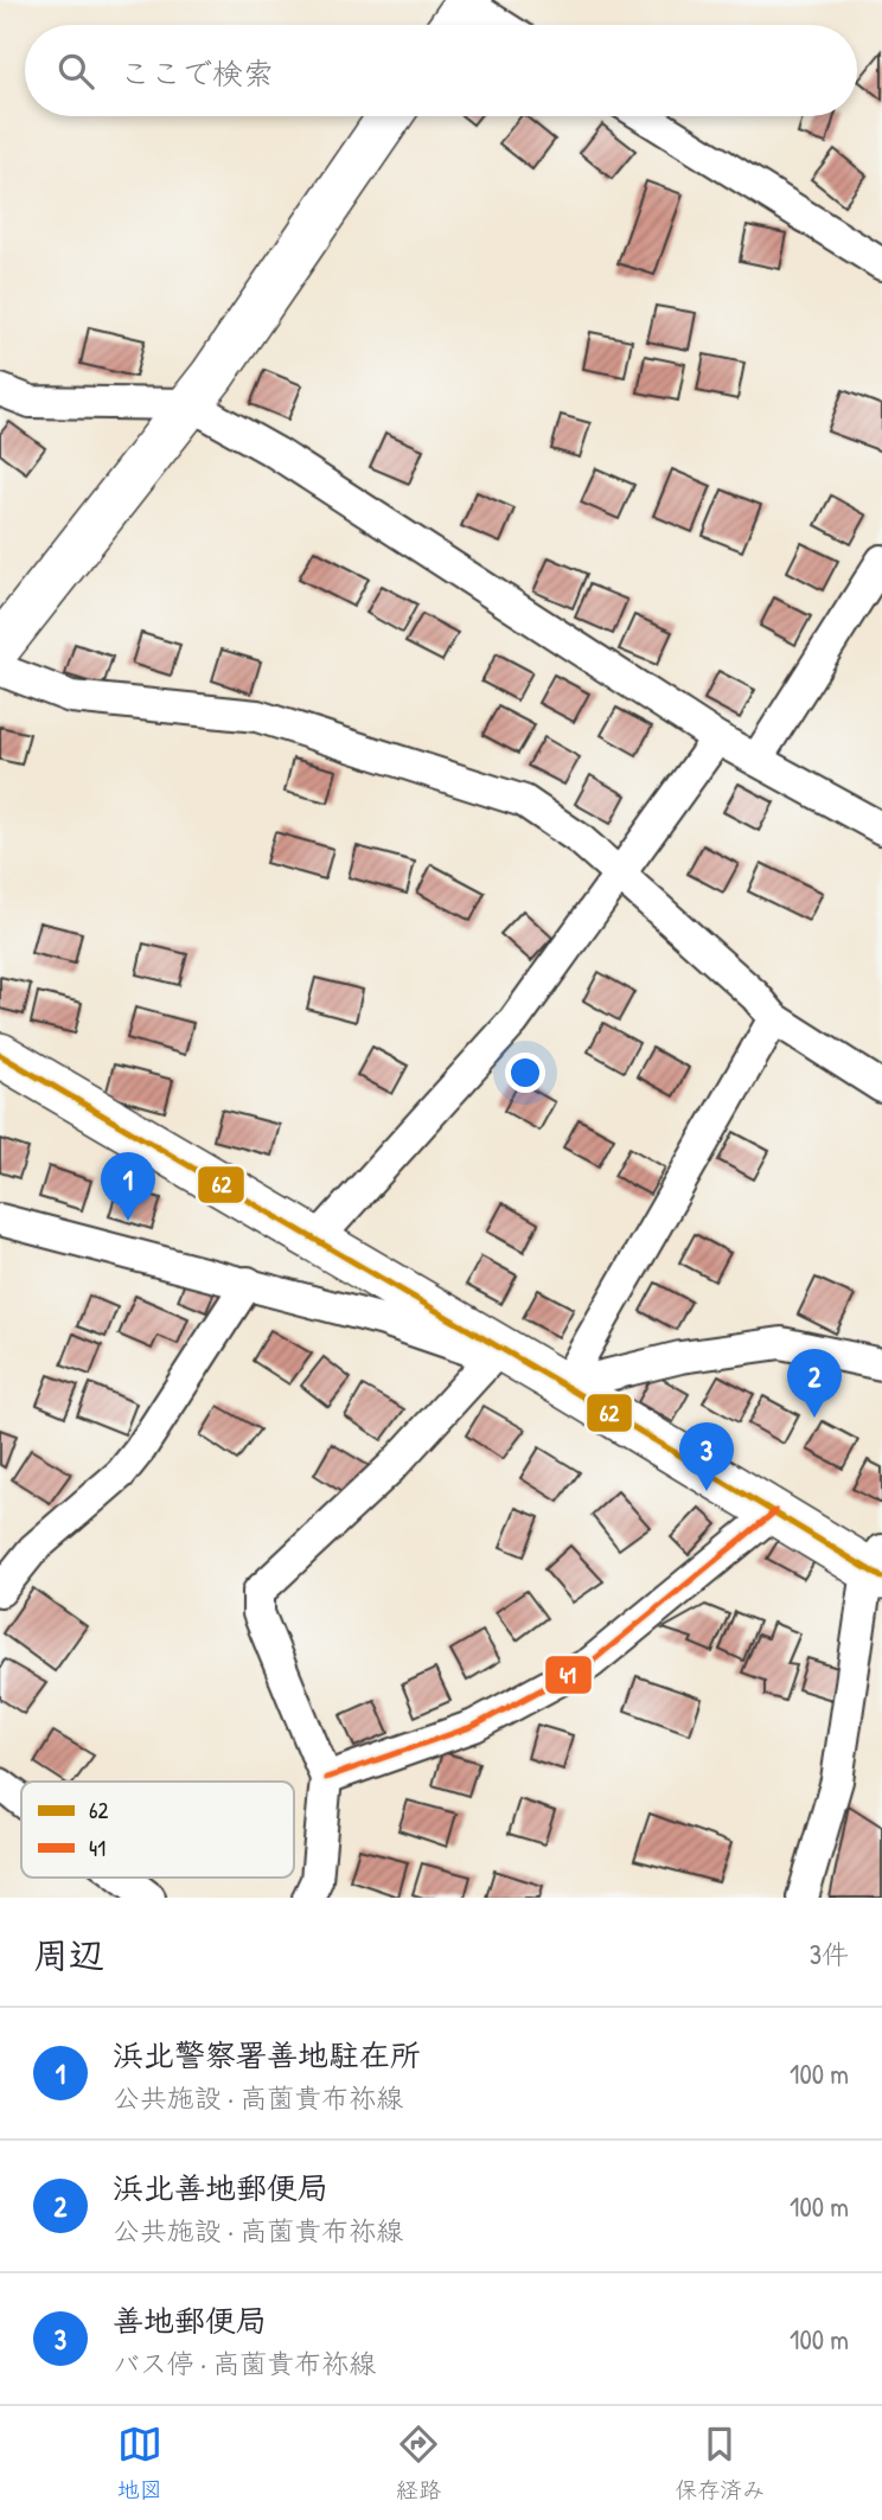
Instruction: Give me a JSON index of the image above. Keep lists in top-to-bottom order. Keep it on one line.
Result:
{"lines":["transit line 62","transit line 41"],"legend":["62","41"],"page":{"search":"ここで検索","pins":["1","2","3"],"heading":["周辺","3件"],"list":[{"mark":"1","name":"浜北警察署善地駐在所","note":"公共施設 · 高薗貴布祢線","value":"100 m"},{"mark":"2","name":"浜北善地郵便局","note":"公共施設 · 高薗貴布祢線","value":"100 m"},{"mark":"3","name":"善地郵便局","note":"バス停 · 高薗貴布祢線","value":"100 m"}],"nav":["地図","経路","保存済み"]}}
